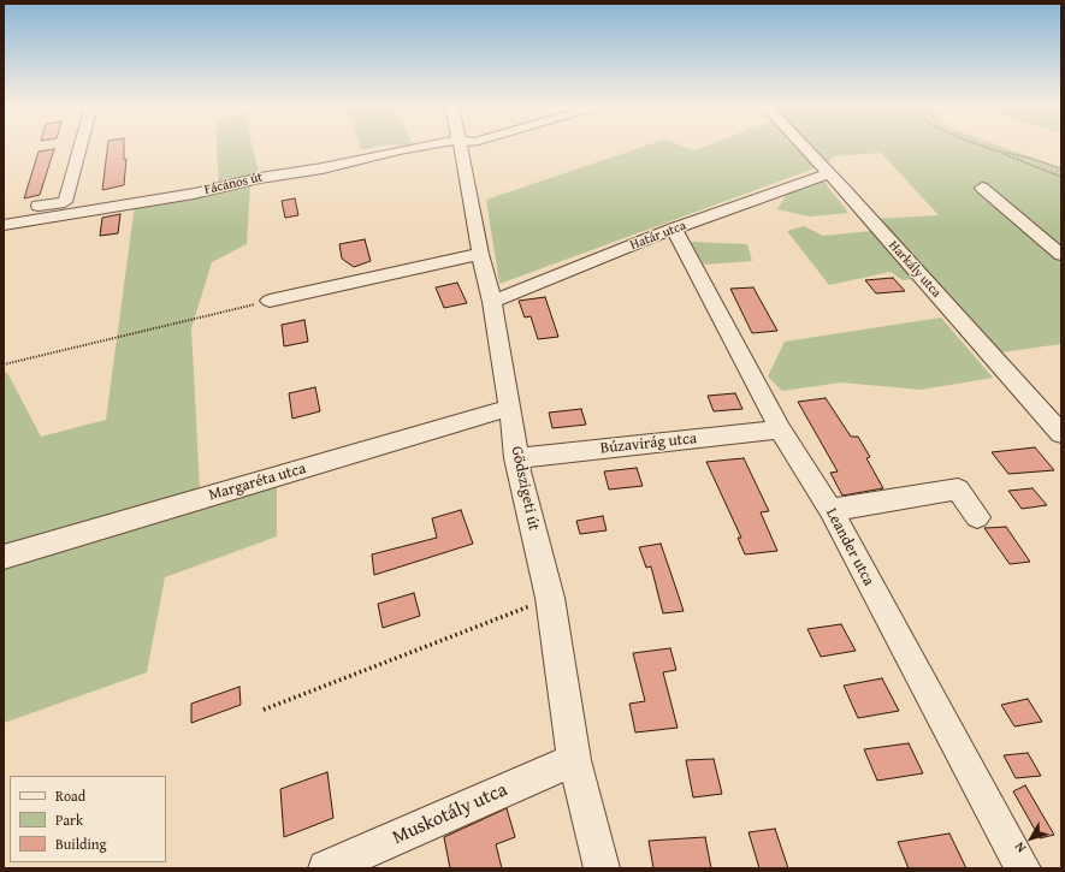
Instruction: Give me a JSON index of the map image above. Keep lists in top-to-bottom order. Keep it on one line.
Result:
{"streets":{"street":["Fácános út","Határ utca","Harkály utca","Búzavirág utca","Margaréta utca","Gödszigeti út","Leander utca","Muskotály utca"]},"crossings":[["Határ utca","Harkály utca"],["Határ utca","Gödszigeti út"],["Határ utca","Leander utca"],["Búzavirág utca","Gödszigeti út"],["Búzavirág utca","Leander utca"],["Margaréta utca","Gödszigeti út"],["Gödszigeti út","Muskotály utca"]],"legend":["Road","Park","Building"],"north":"bottom left"}
